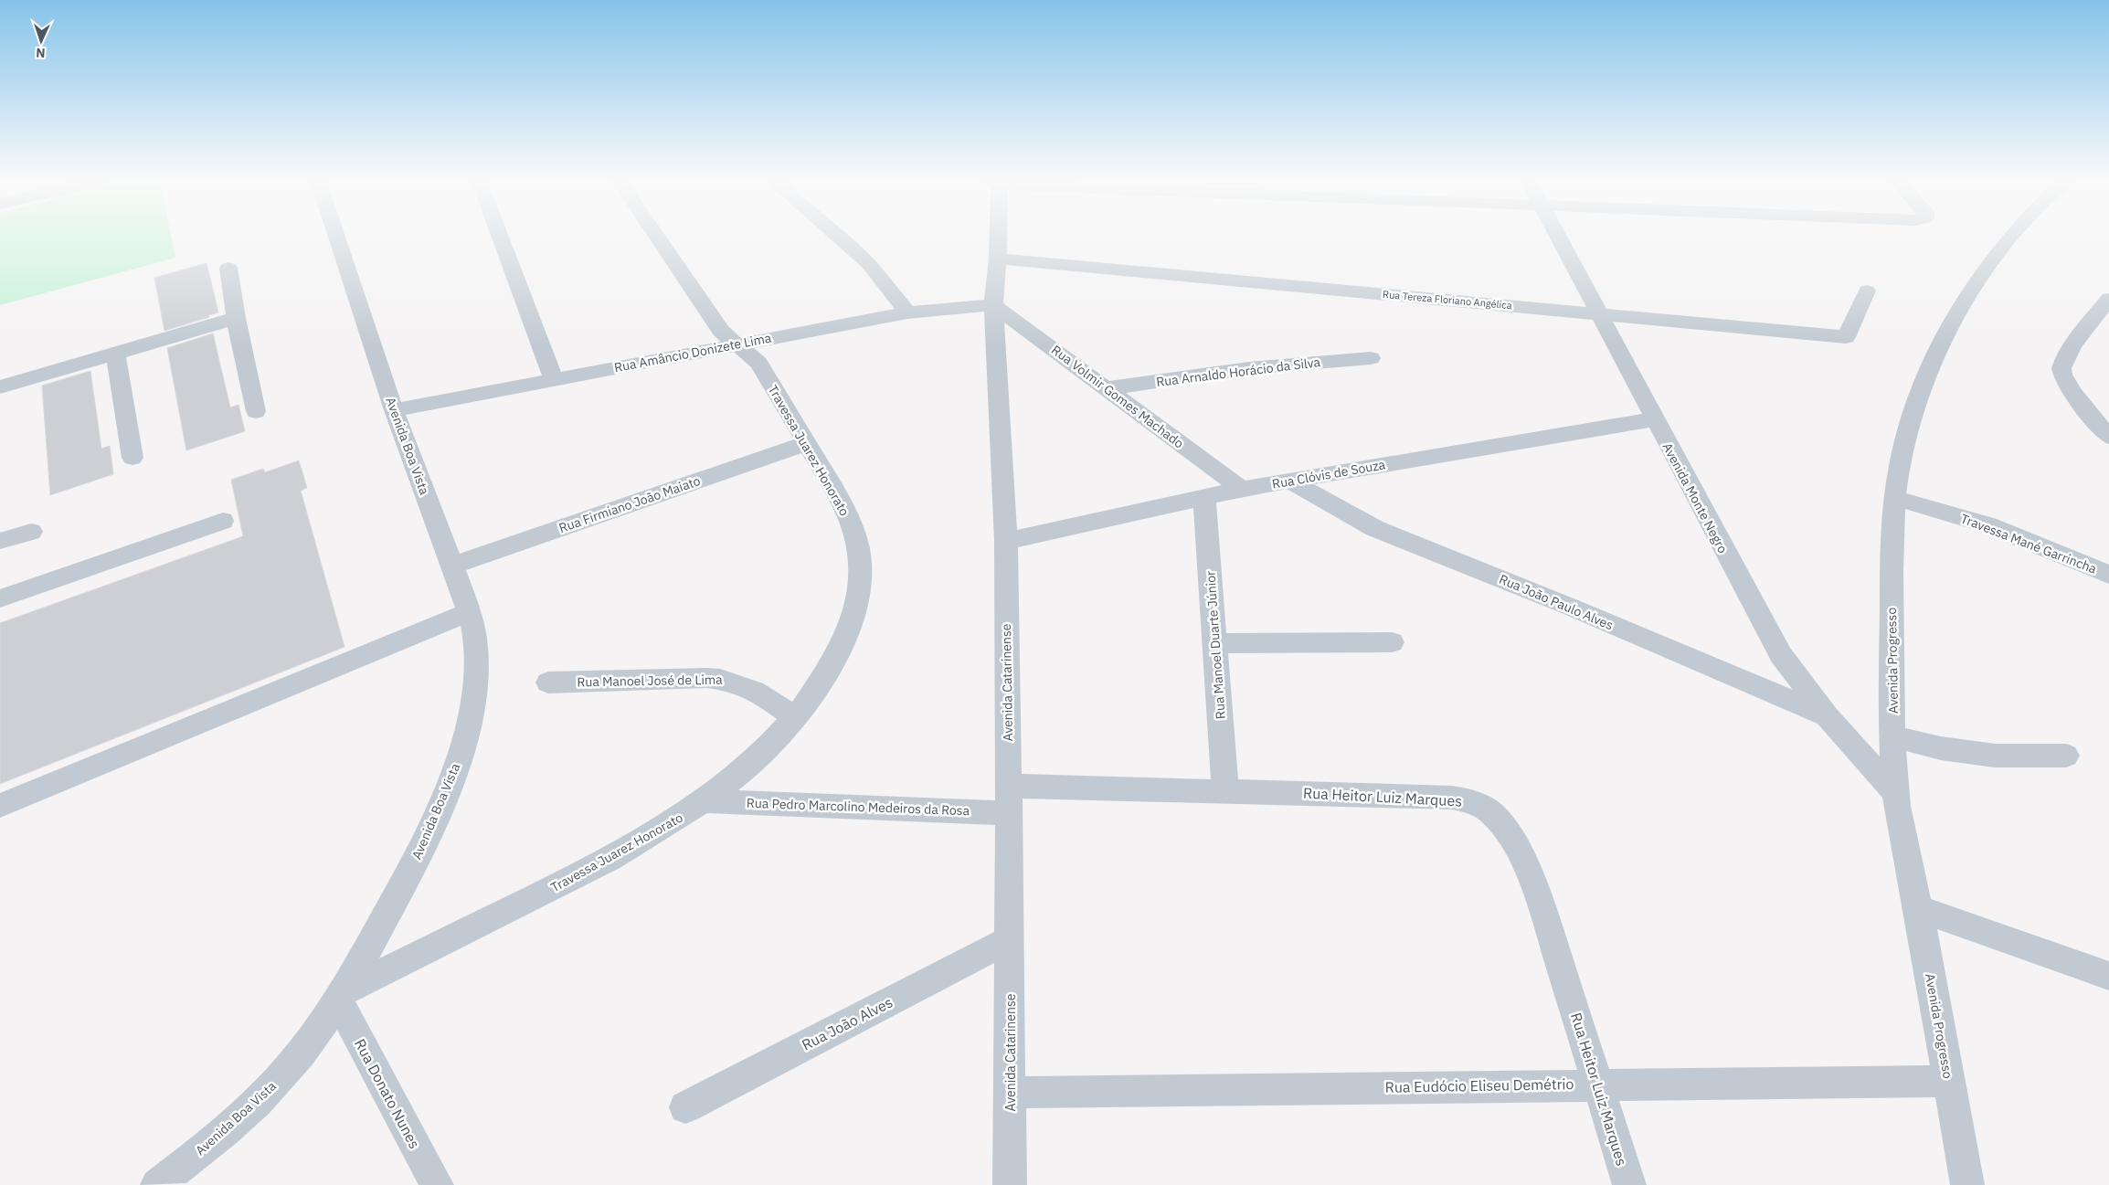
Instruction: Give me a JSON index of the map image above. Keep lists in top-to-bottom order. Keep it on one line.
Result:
{"streets":{"street":["Rua Tereza Floriano Angélica","Rua Amâncio Donizete Lima","Rua Arnaldo Horácio da Silva","Rua Volmir Gomes Machado","Avenida Boa Vista","Travessa Juarez Honorato","Rua Clóvis de Souza","Avenida Monte Negro","Rua Firmiano João Maiato","Travessa Mané Garrincha","Rua João Paulo Alves","Rua Manoel Duarte Júnior","Avenida Progresso","Rua Manoel José de Lima","Avenida Catarinense","Rua Heitor Luiz Marques","Rua Pedro Marcolino Medeiros da Rosa","Rua João Alves","Rua Eudócio Eliseu Demétrio","Rua Donato Nunes"]},"crossings":[["Rua Tereza Floriano Angélica","Avenida Monte Negro"],["Rua Tereza Floriano Angélica","Avenida Catarinense"],["Rua Amâncio Donizete Lima","Rua Volmir Gomes Machado"],["Rua Amâncio Donizete Lima","Avenida Boa Vista"],["Rua Amâncio Donizete Lima","Travessa Juarez Honorato"],["Rua Amâncio Donizete Lima","Avenida Catarinense"],["Rua Arnaldo Horácio da Silva","Rua Volmir Gomes Machado"],["Rua Volmir Gomes Machado","Rua Clóvis de Souza"],["Rua Volmir Gomes Machado","Avenida Catarinense"],["Avenida Boa Vista","Travessa Juarez Honorato"],["Avenida Boa Vista","Rua Firmiano João Maiato"],["Avenida Boa Vista","Rua Donato Nunes"],["Travessa Juarez Honorato","Rua Firmiano João Maiato"],["Travessa Juarez Honorato","Rua Manoel José de Lima"],["Travessa Juarez Honorato","Rua Pedro Marcolino Medeiros da Rosa"],["Travessa Juarez Honorato","Rua Donato Nunes"],["Rua Clóvis de Souza","Avenida Monte Negro"],["Rua Clóvis de Souza","Rua João Paulo Alves"],["Rua Clóvis de Souza","Rua Manoel Duarte Júnior"],["Rua Clóvis de Souza","Avenida Catarinense"],["Avenida Monte Negro","Rua João Paulo Alves"],["Avenida Monte Negro","Avenida Progresso"],["Travessa Mané Garrincha","Avenida Progresso"],["Rua Manoel Duarte Júnior","Rua Heitor Luiz Marques"],["Avenida Progresso","Rua Eudócio Eliseu Demétrio"],["Avenida Catarinense","Rua Heitor Luiz Marques"],["Avenida Catarinense","Rua Pedro Marcolino Medeiros da Rosa"],["Avenida Catarinense","Rua João Alves"],["Avenida Catarinense","Rua Eudócio Eliseu Demétrio"],["Rua Heitor Luiz Marques","Rua Eudócio Eliseu Demétrio"]],"north":"bottom"}
